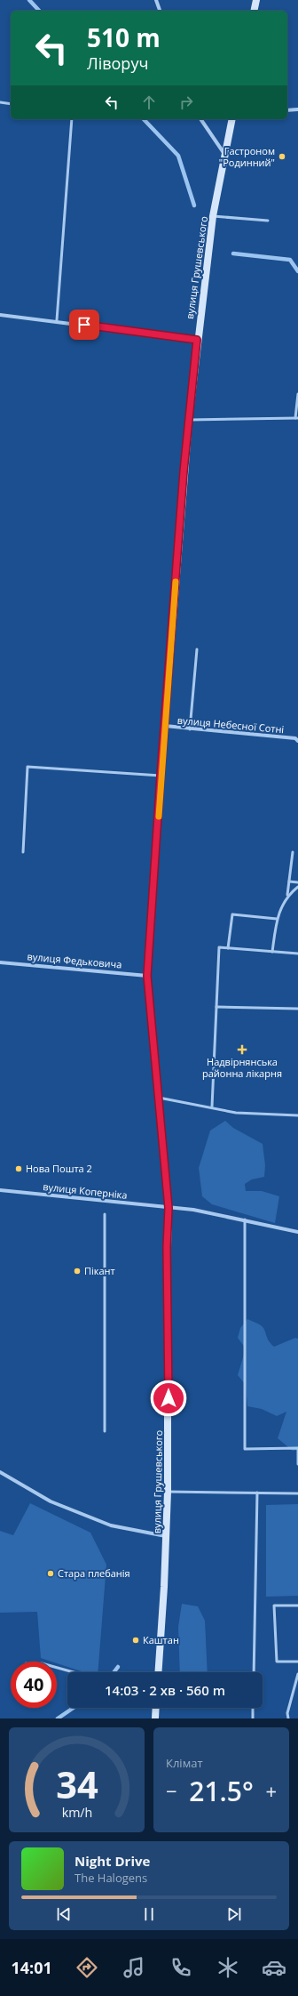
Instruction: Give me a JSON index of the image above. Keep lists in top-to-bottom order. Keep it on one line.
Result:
{"streets":{"street":["вулиця Грушевського","вулиця Небесної Сотні","вулиця Федьковича","вулиця Коперніка"]},"crossings":[["вулиця Грушевського","вулиця Небесної Сотні"],["вулиця Грушевського","вулиця Федьковича"],["вулиця Грушевського","вулиця Коперніка"]],"places":{"other":["Гастроном \"Родинний\"","Нова Пошта 2","Пікант","Стара плебанія","Каштан"],"health":["Надвірнянська районна лікарня"]},"page":{"turn":["510 m","Ліворуч"],"limit":"40","trip":"14:03 · 2 хв · 560 m","tile":"Клімат","heat":["−","21.5°","+"],"song":["Night Drive","The Halogens"],"tabs":"14:01","gauge":["34","km/h"]}}
